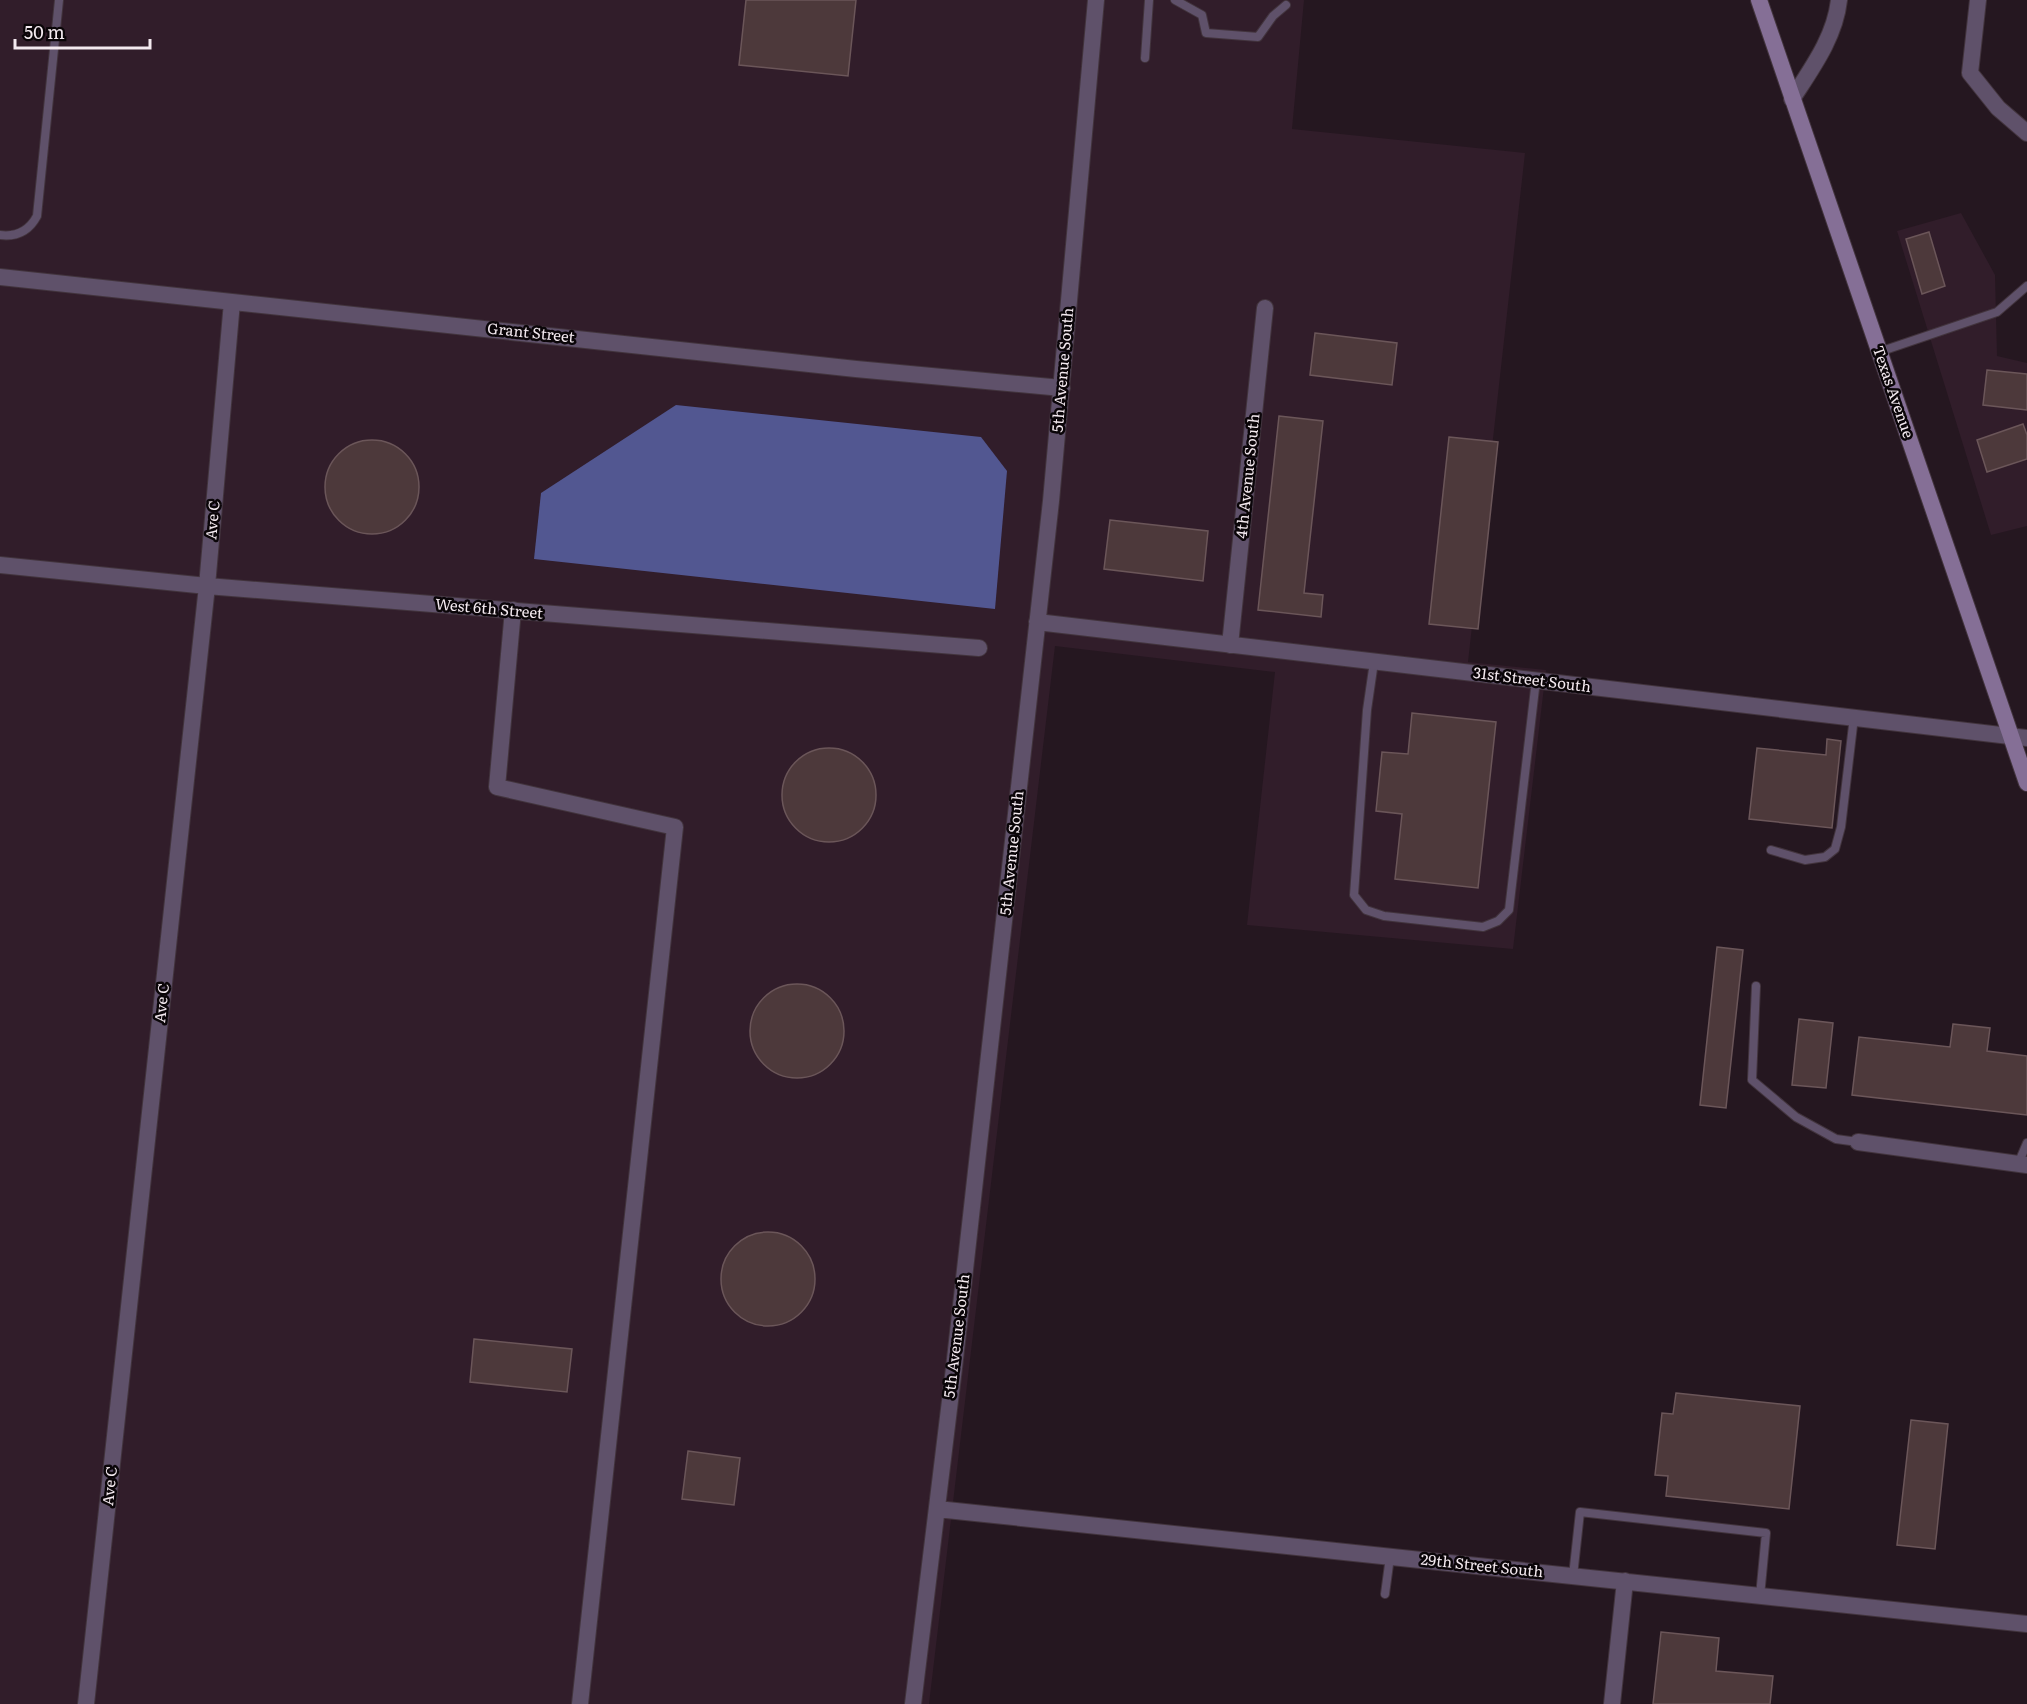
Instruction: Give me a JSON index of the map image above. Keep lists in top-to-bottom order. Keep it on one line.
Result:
{"streets":{"main road":["Texas Avenue"],"street":["Grant Street","5th Avenue South","4th Avenue South","Ave C","West 6th Street","31st Street South","29th Street South"]},"crossings":[["Grant Street","5th Avenue South"],["Grant Street","Ave C"],["5th Avenue South","31st Street South"],["5th Avenue South","29th Street South"],["Texas Avenue","31st Street South"],["4th Avenue South","31st Street South"],["Ave C","West 6th Street"]],"scale_bar":"50 m"}
